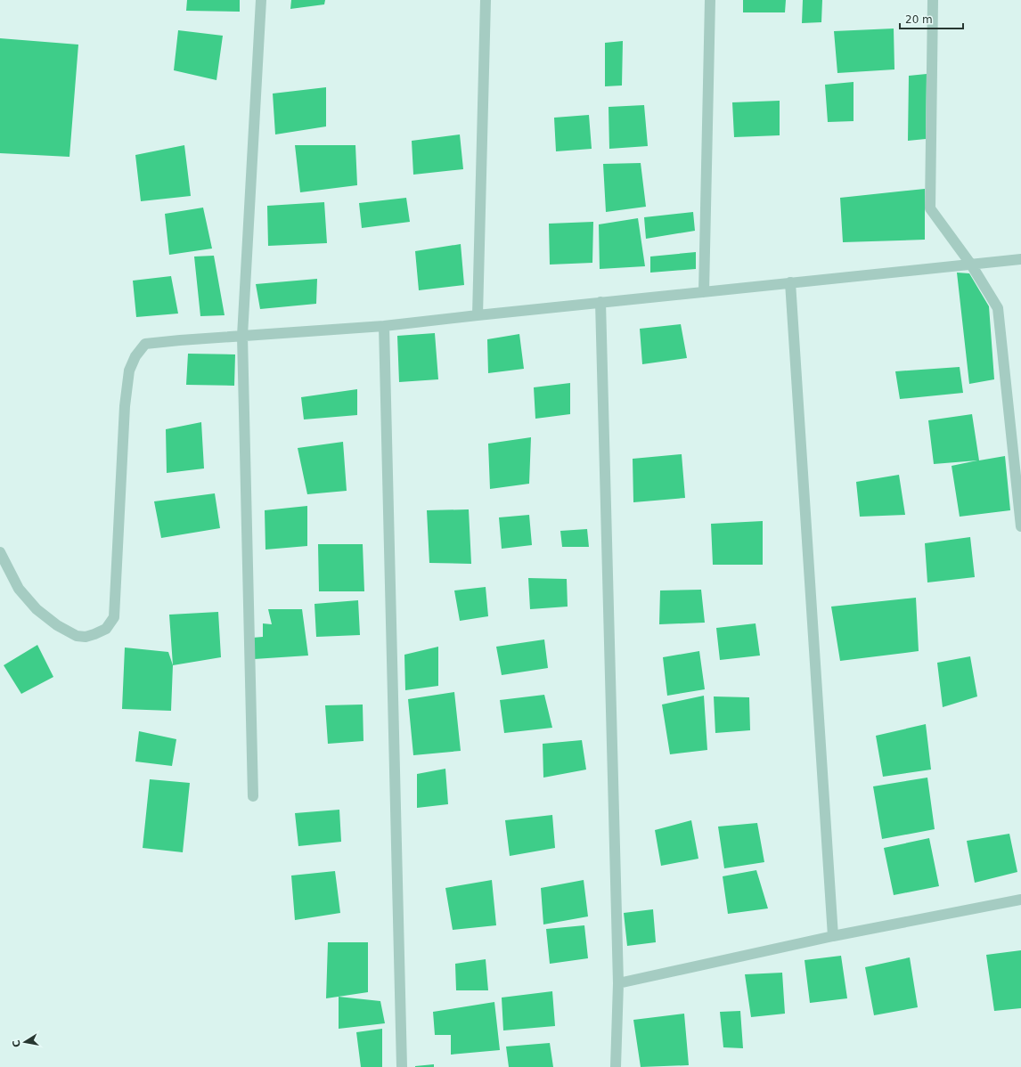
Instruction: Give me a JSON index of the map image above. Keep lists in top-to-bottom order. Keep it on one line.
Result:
{"scale_bar":"20 m","north":"left"}
